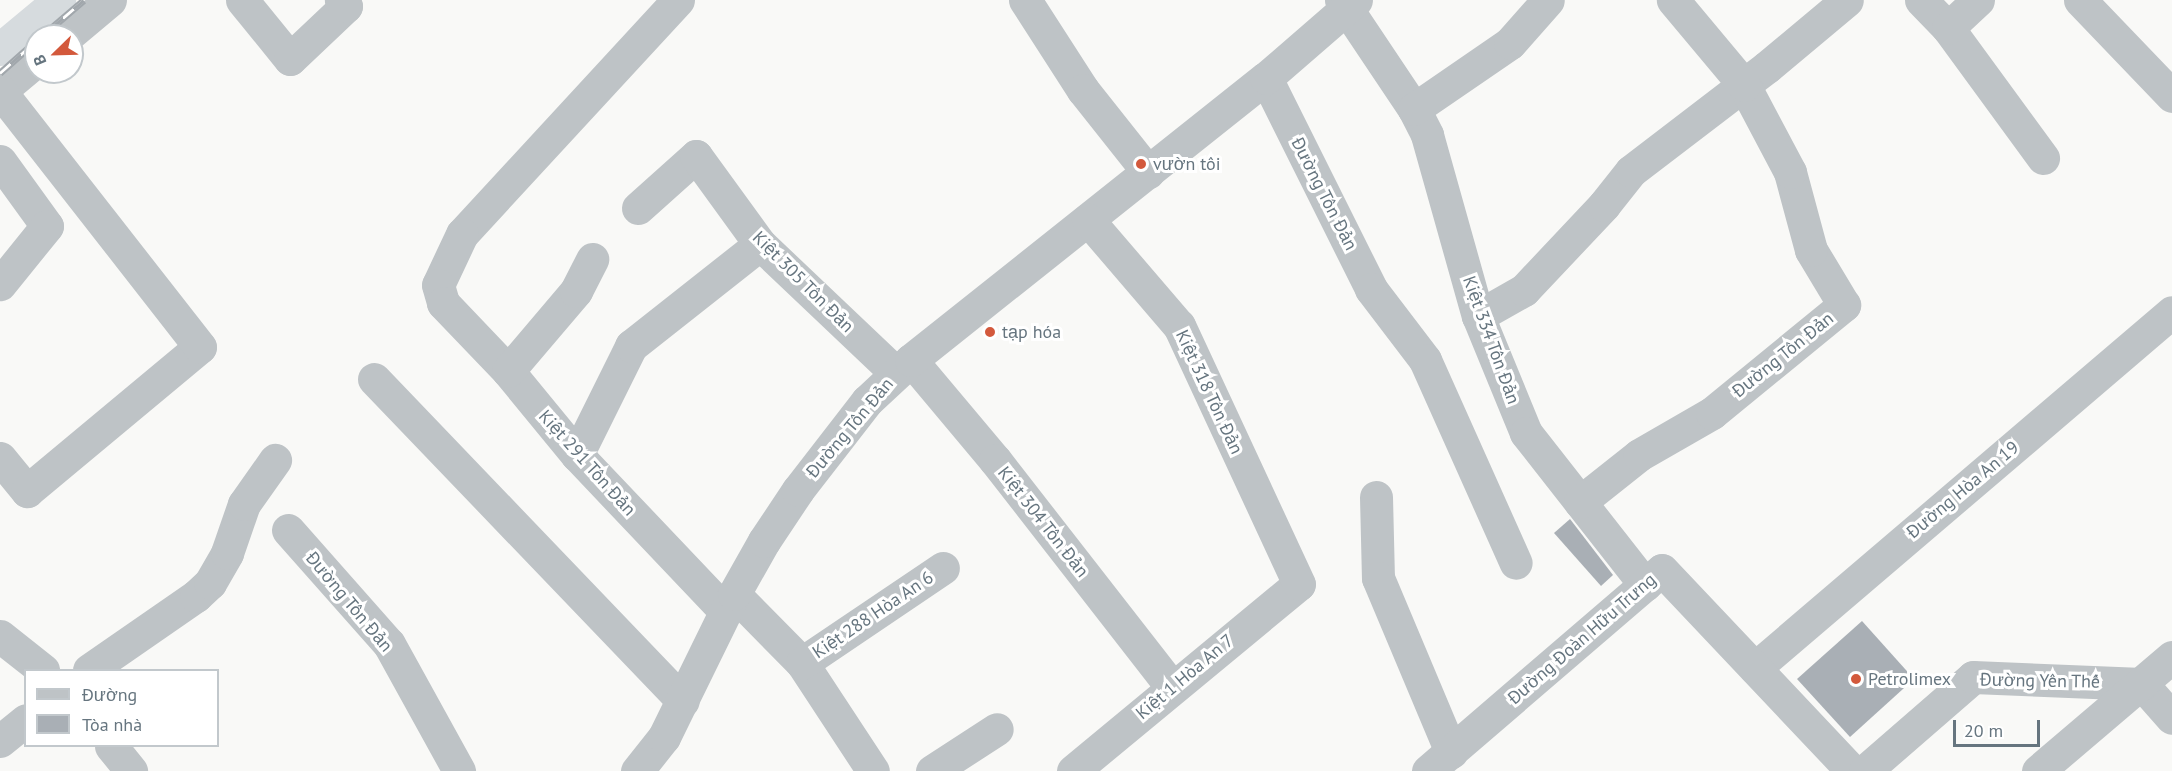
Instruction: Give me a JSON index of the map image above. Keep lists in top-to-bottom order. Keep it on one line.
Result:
{"streets":{"street":["Đường Tôn Đản","Kiệt 305 Tôn Đản","Kiệt 334 Tôn Đản","Kiệt 318 Tôn Đản","Kiệt 291 Tôn Đản","Đường Hòa An 19","Kiệt 304 Tôn Đản","Kiệt 288 Hòa An 6","Đường Đoàn Hữu Trưng","Kiệt 1 Hòa An 7","Đường Yên Thế"]},"crossings":[["Đường Tôn Đản","Kiệt 305 Tôn Đản"],["Đường Tôn Đản","Kiệt 334 Tôn Đản"],["Đường Tôn Đản","Kiệt 318 Tôn Đản"],["Đường Tôn Đản","Kiệt 291 Tôn Đản"],["Đường Tôn Đản","Kiệt 304 Tôn Đản"],["Đường Tôn Đản","Kiệt 288 Hòa An 6"],["Kiệt 305 Tôn Đản","Kiệt 304 Tôn Đản"],["Kiệt 334 Tôn Đản","Đường Đoàn Hữu Trưng"],["Kiệt 318 Tôn Đản","Kiệt 1 Hòa An 7"],["Kiệt 291 Tôn Đản","Kiệt 288 Hòa An 6"],["Đường Hòa An 19","Đường Đoàn Hữu Trưng"],["Kiệt 304 Tôn Đản","Kiệt 1 Hòa An 7"]],"places":["vườn tôi","tạp hóa","Petrolimex"],"legend":["Đường","Tòa nhà"],"scale_bar":"20 m","north":"bottom left"}
